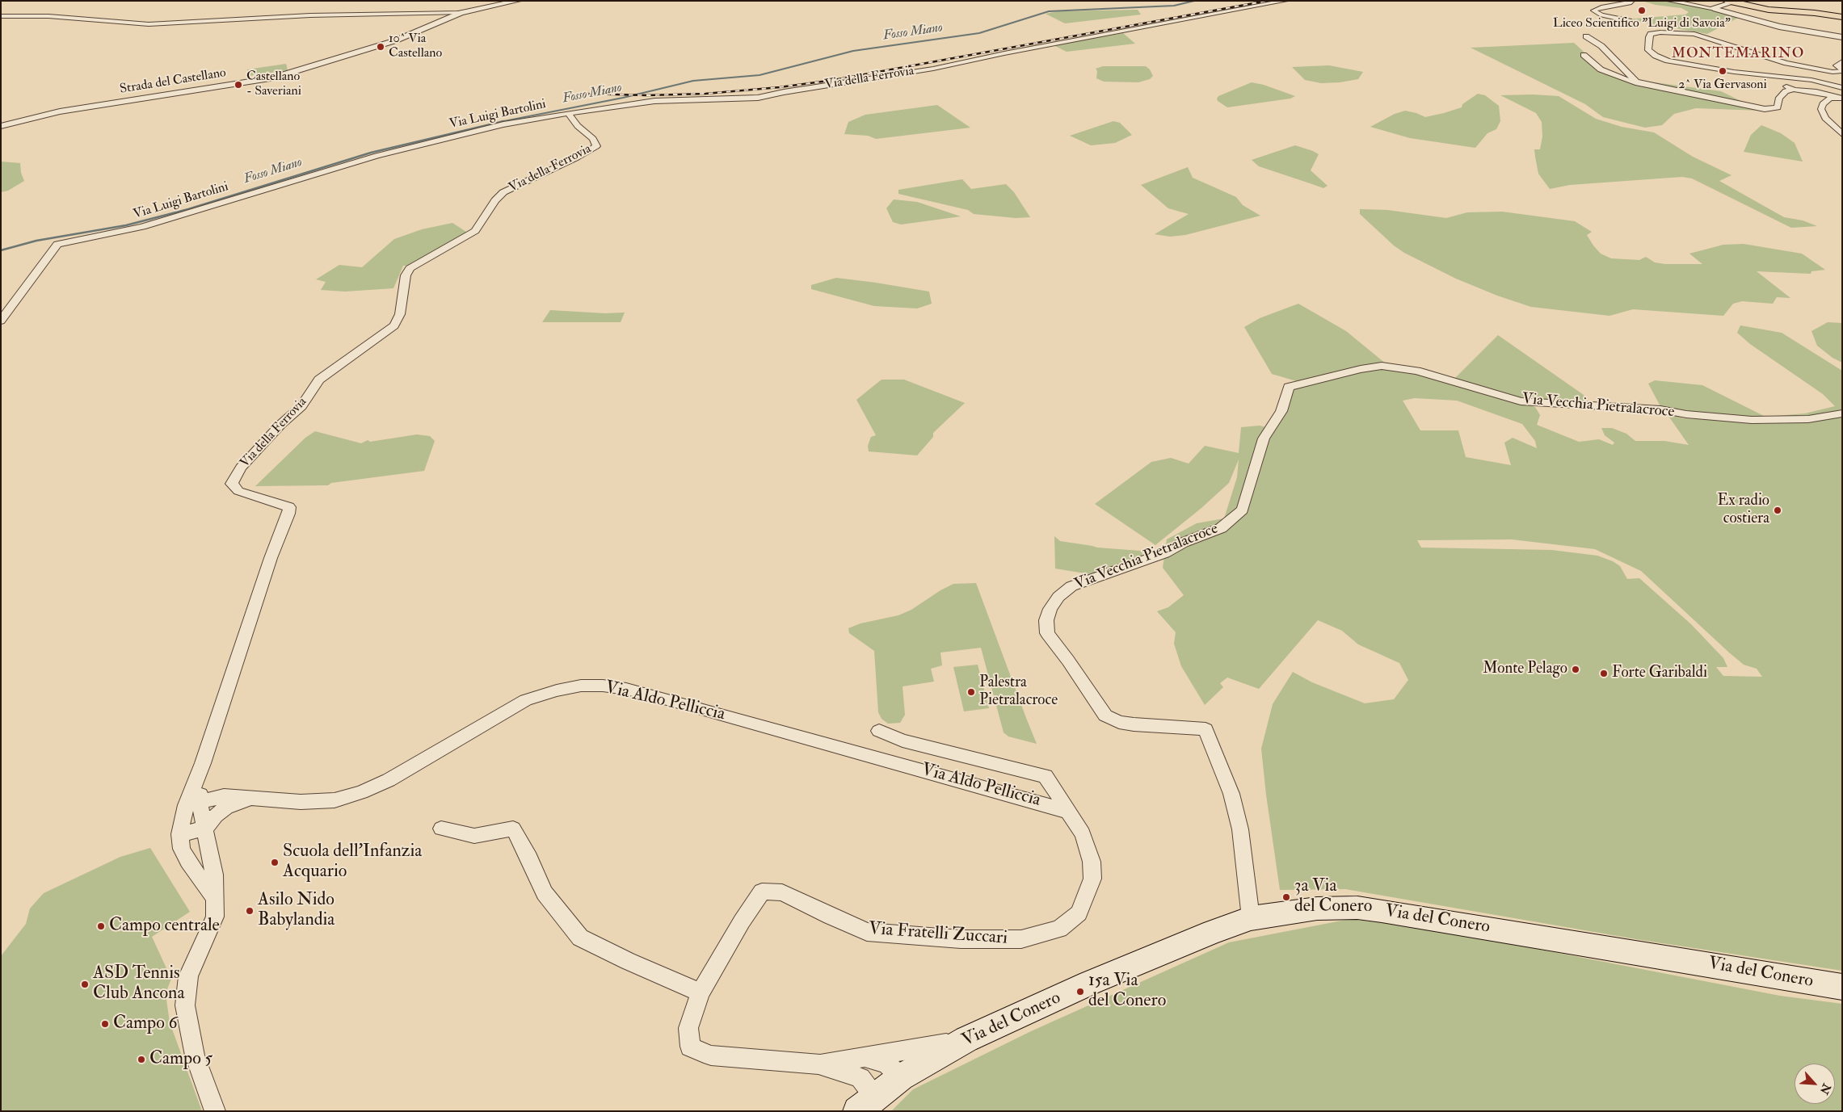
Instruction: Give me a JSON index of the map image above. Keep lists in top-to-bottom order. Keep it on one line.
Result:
{"streets":{"main road":["Via del Conero"],"street":["Via della Ferrovia","Strada del Castellano","Via Luigi Bartolini","Via Vecchia Pietralacroce","Via Aldo Pelliccia","Via Fratelli Zuccari"]},"crossings":[["Via della Ferrovia","Via Luigi Bartolini"],["Via della Ferrovia","Via Aldo Pelliccia"],["Via Vecchia Pietralacroce","Via del Conero"],["Via Aldo Pelliccia","Via Fratelli Zuccari"],["Via del Conero","Via Fratelli Zuccari"]],"districts":["MONTEMARINO"],"water":["Fosso Miano"],"places":["Liceo Scientifico \"Luigi di Savoia\"","10^ Via Castellano","2^ Via Gervasoni","Castellano - Saveriani","Ex radio costiera","Monte Pelago","Forte Garibaldi","Palestra Pietralacroce","Scuola dell'Infanzia Acquario","3a Via del Conero","Asilo Nido Babylandia","Campo centrale","ASD Tennis Club Ancona","15a Via del Conero","Campo 6","Campo 5"],"north":"bottom right"}
